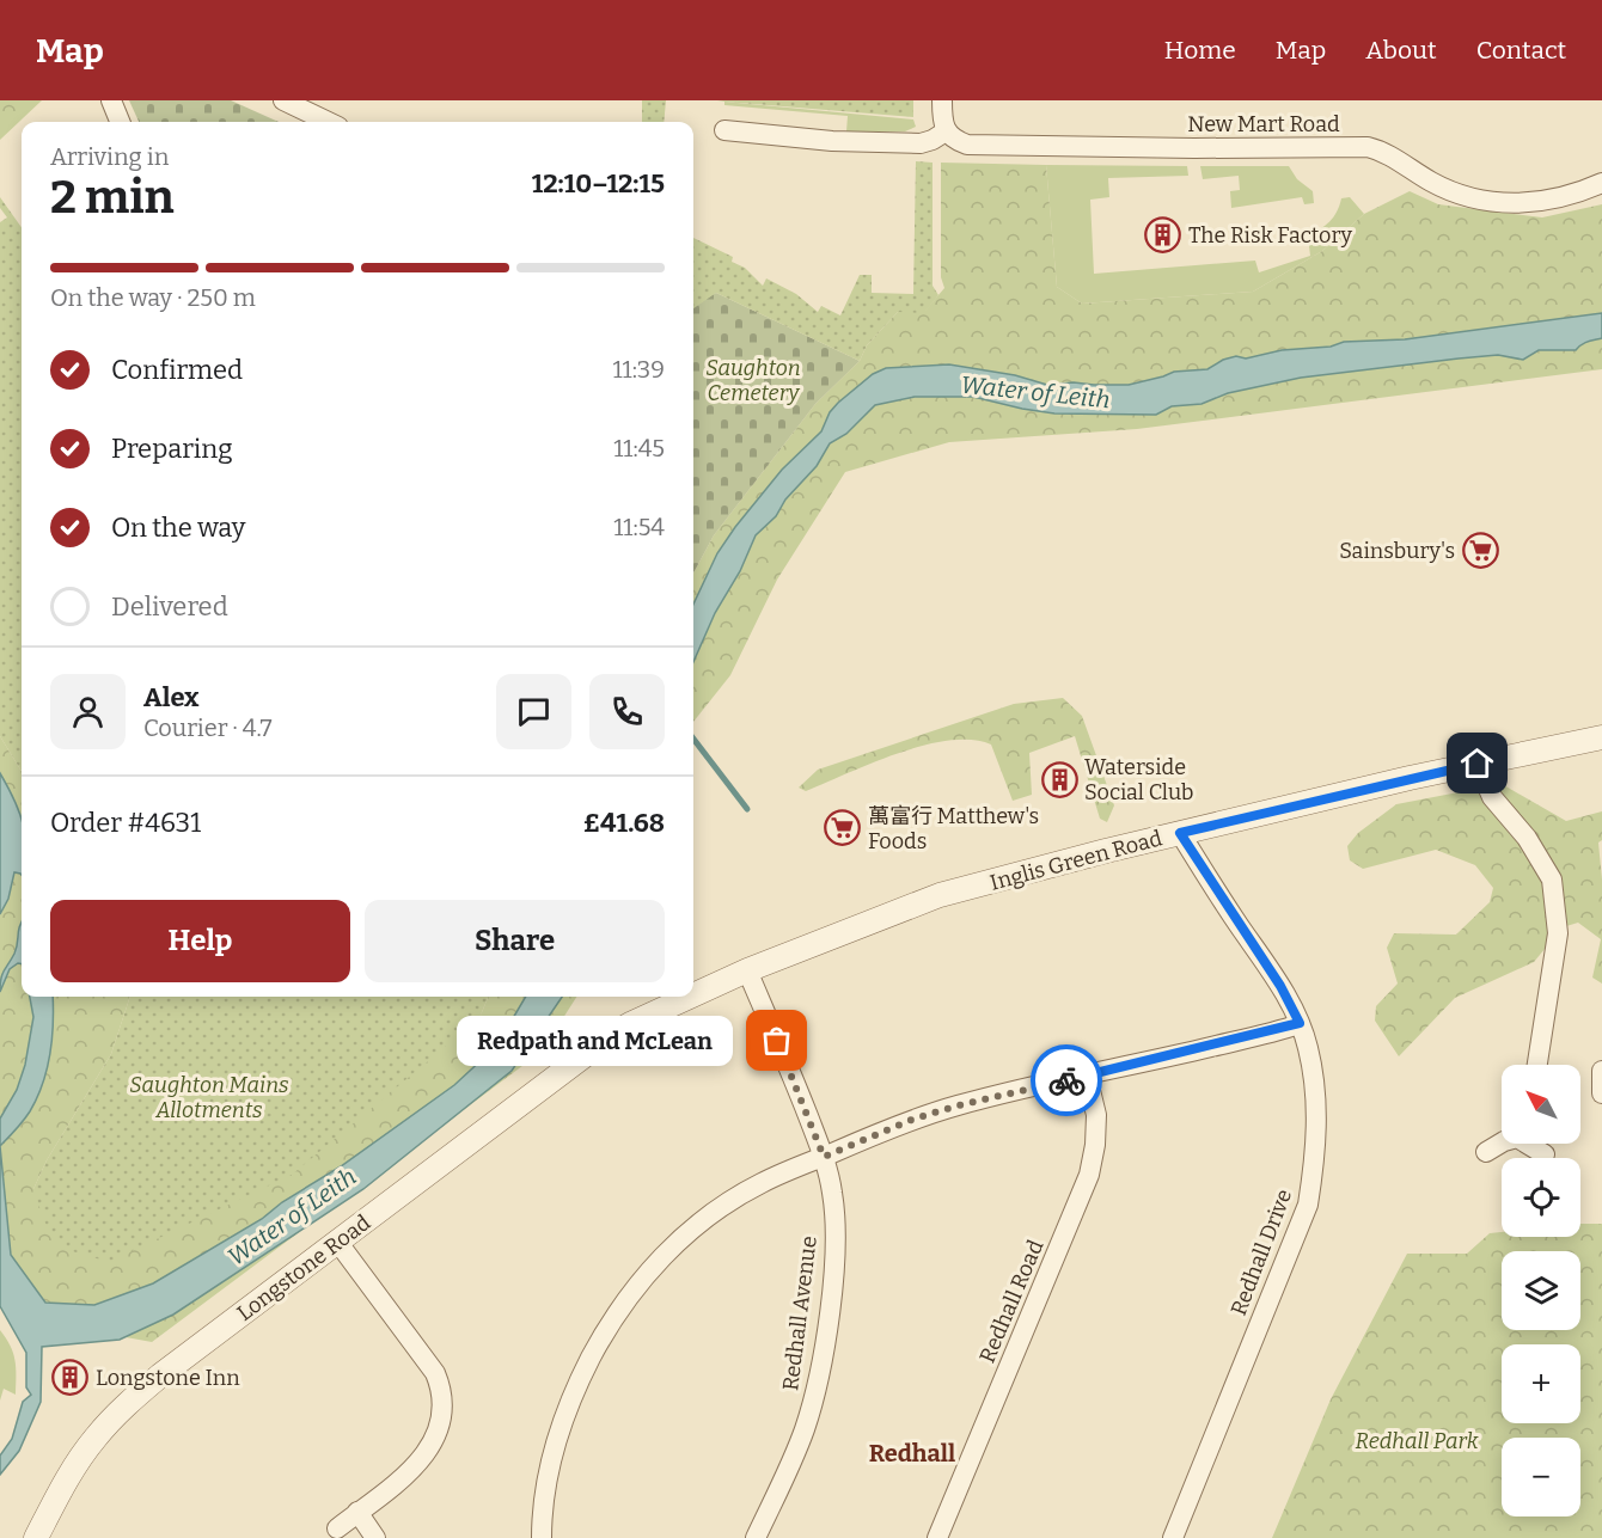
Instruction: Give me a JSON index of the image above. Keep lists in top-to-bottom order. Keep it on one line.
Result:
{"streets":{"street":["New Mart Road","Inglis Green Road","Redhall Drive","Longstone Road","Redhall Road","Redhall Avenue"]},"crossings":[["Inglis Green Road","Redhall Drive"],["Inglis Green Road","Longstone Road"],["Inglis Green Road","Redhall Avenue"]],"districts":["Redhall"],"water":["Water of Leith"],"parks":["Saughton Cemetery","Saughton Mains Allotments","Redhall Park"],"places":{"building":["The Risk Factory","Waterside Social Club","Longstone Inn"],"supermarket":["Sainsbury's","萬富行 Matthew's Foods"],"other":["Redpath and McLean"]},"north":"top left","page":{"header":"Map","nav":["Home","Map","About","Contact"],"heading":["2 min","Arriving in","12:10–12:15"],"panel":["Alex","Courier · 4.7","Order #4631","£41.68"],"bar":"On the way · 250 m","list":[["Confirmed","11:39"],["Preparing","11:45"],["On the way","11:54"],"Delivered"],"buttons":["Help","Share"],"bubble":"Redpath and McLean","map_buttons":["+","−"]}}
